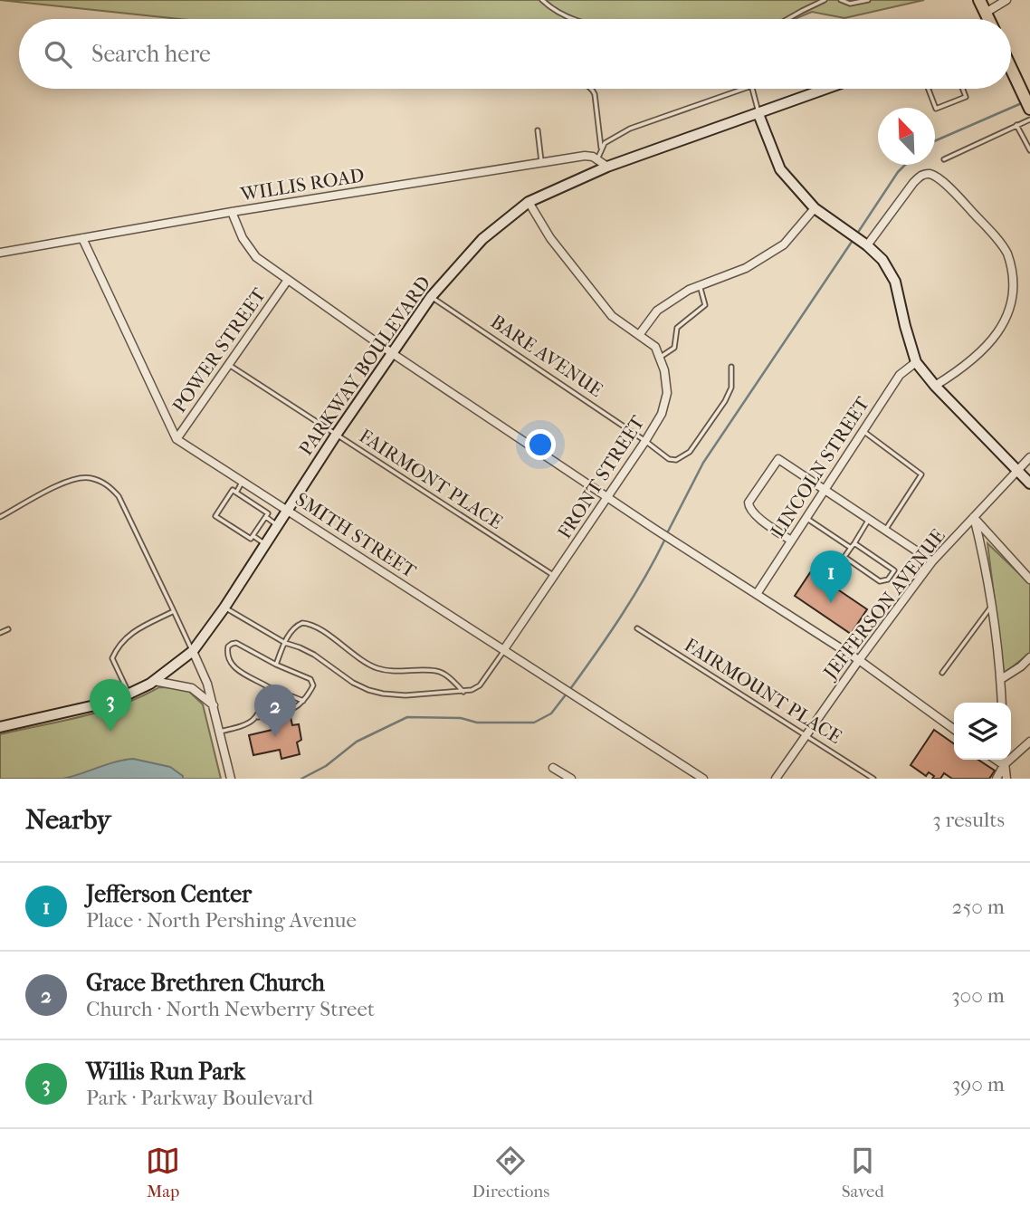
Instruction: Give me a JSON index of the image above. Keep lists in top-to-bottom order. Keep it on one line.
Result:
{"streets":{"street":["WILLIS ROAD","POWER STREET","PARKWAY BOULEVARD","LINCOLN STREET","FRONT STREET","SMITH STREET","JEFFERSON AVENUE"],"lane":["BARE AVENUE","FAIRMONT PLACE","FAIRMOUNT PLACE"]},"crossings":[["POWER STREET","FAIRMONT PLACE"],["POWER STREET","SMITH STREET"],["BARE AVENUE","PARKWAY BOULEVARD"],["BARE AVENUE","FRONT STREET"],["PARKWAY BOULEVARD","FRONT STREET"],["PARKWAY BOULEVARD","FAIRMONT PLACE"],["PARKWAY BOULEVARD","SMITH STREET"],["FRONT STREET","FAIRMONT PLACE"],["FRONT STREET","SMITH STREET"],["JEFFERSON AVENUE","FAIRMOUNT PLACE"]],"north":"top left","page":{"search":"Search here","pins":["1","3","2"],"heading":["Nearby","3 results"],"list":[{"mark":"1","name":"Jefferson Center","note":"Place · North Pershing Avenue","value":"250 m"},{"mark":"2","name":"Grace Brethren Church","note":"Church · North Newberry Street","value":"300 m"},{"mark":"3","name":"Willis Run Park","note":"Park · Parkway Boulevard","value":"390 m"}],"nav":["Map","Directions","Saved"]}}
